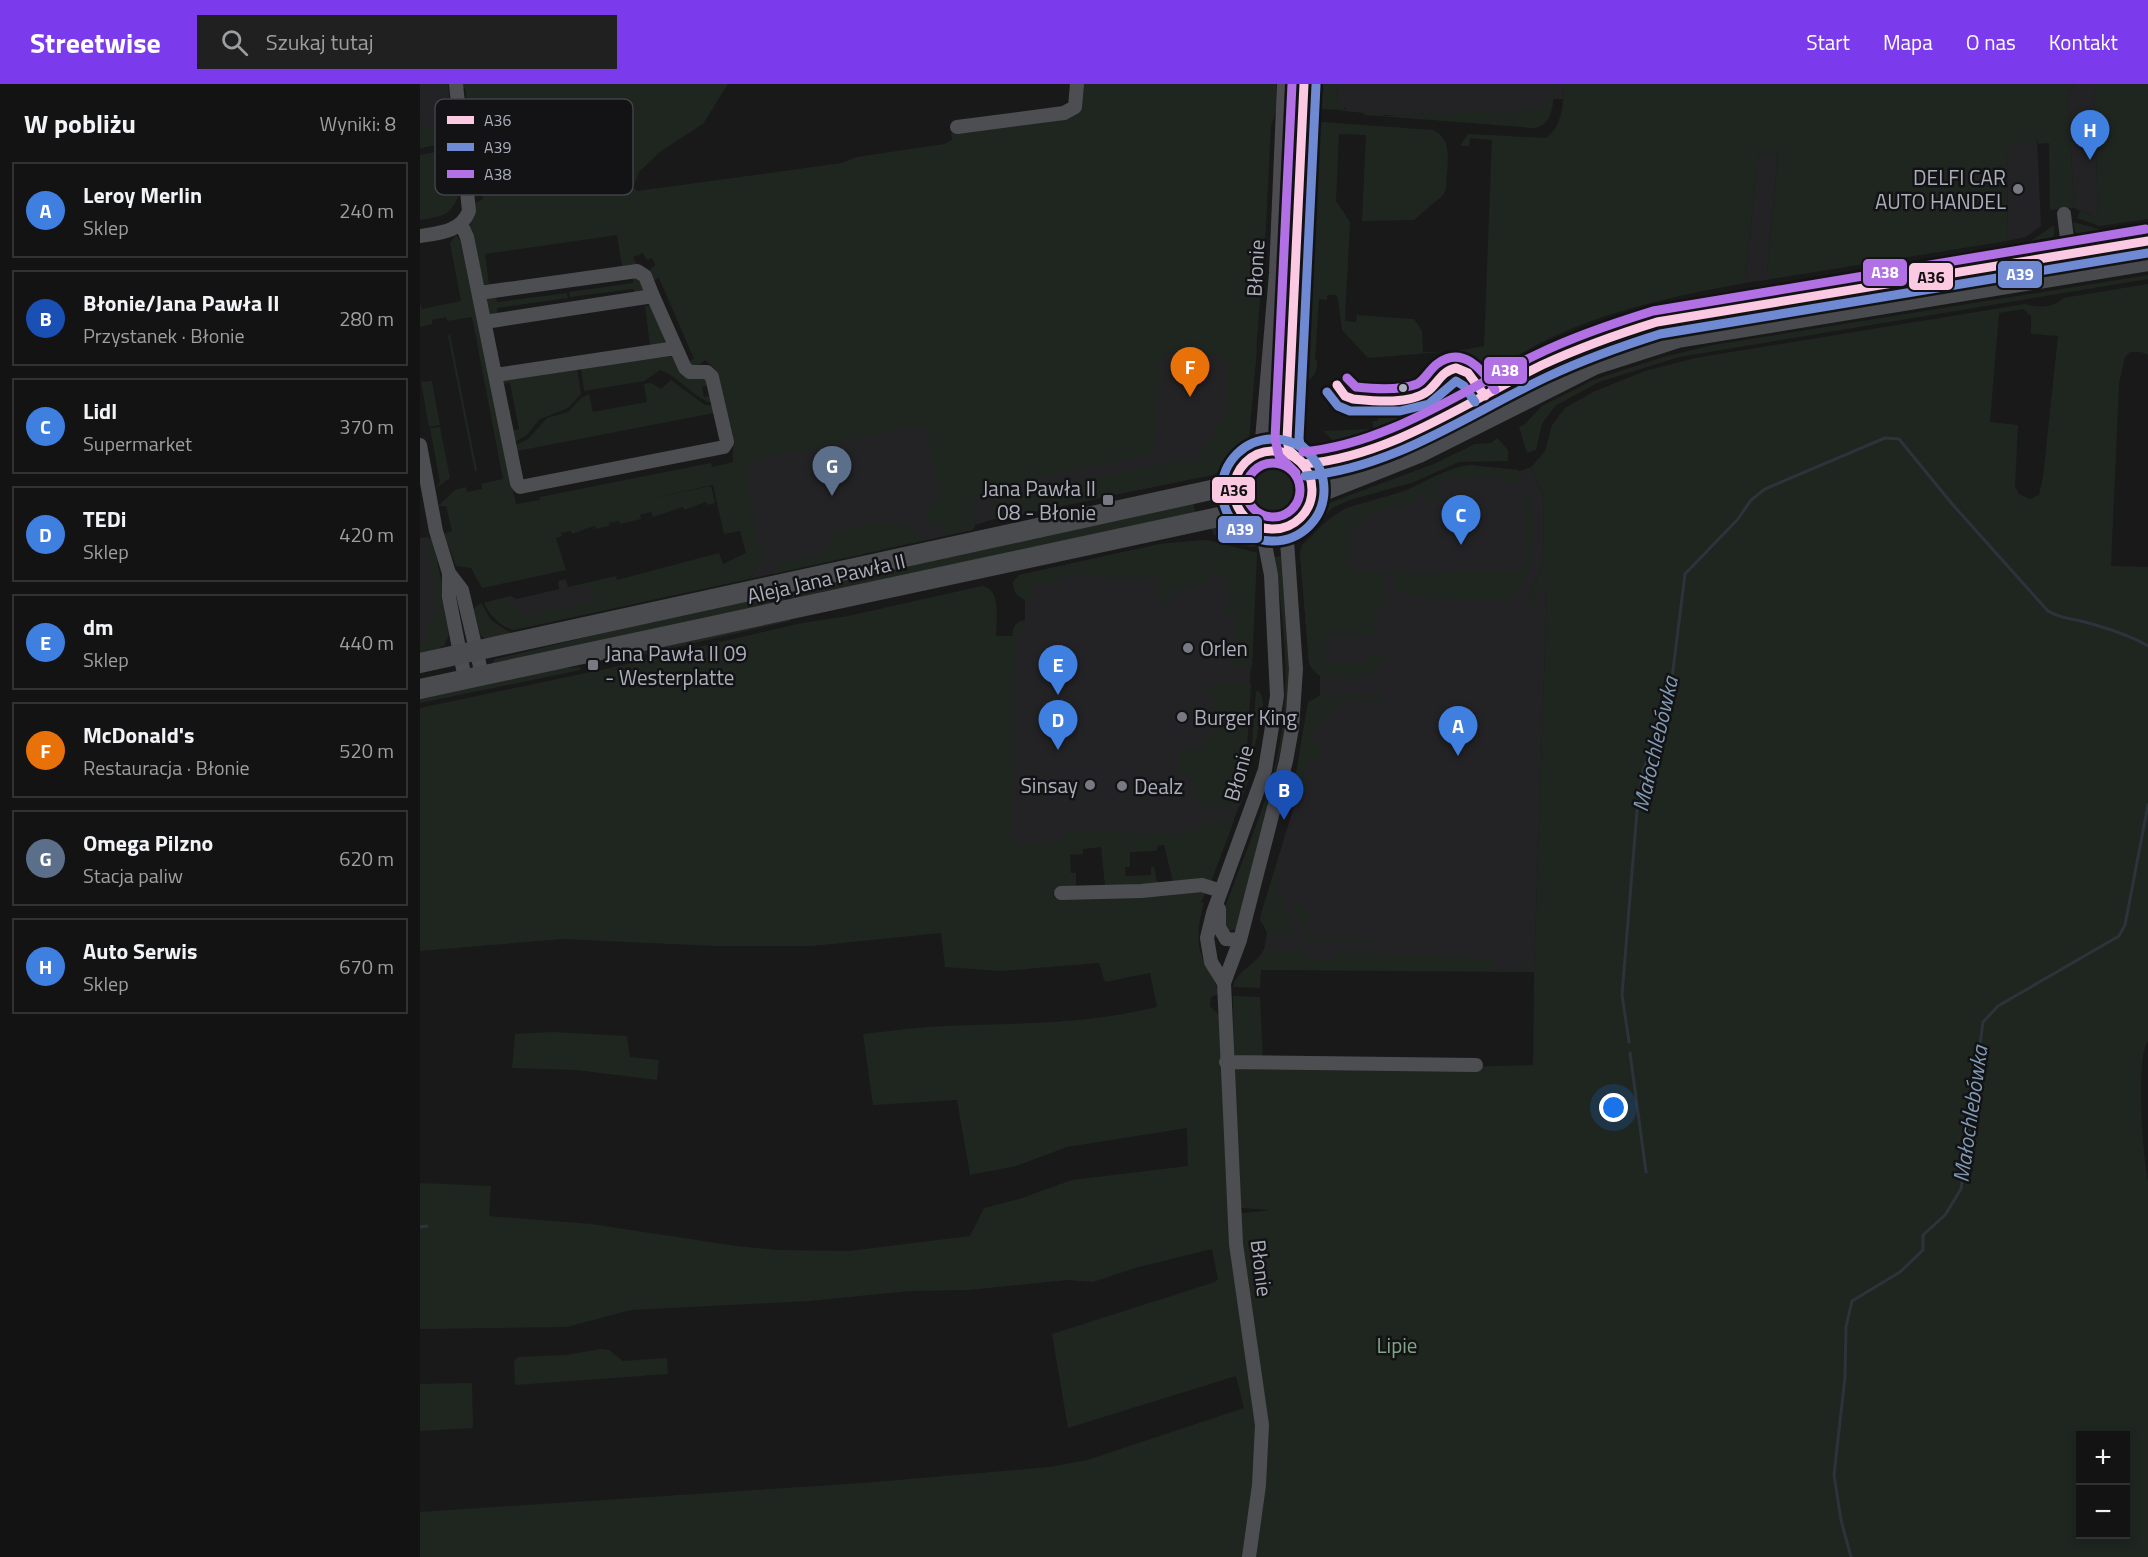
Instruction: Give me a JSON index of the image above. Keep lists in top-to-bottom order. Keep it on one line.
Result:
{"streets":{"main road":["Błonie","Aleja Jana Pawła II"]},"crossings":[["Błonie","Aleja Jana Pawła II"]],"water":["Małochlebówka"],"parks":["Lipie"],"places":{"other":["DELFI CAR AUTO HANDEL","Orlen","Burger King","Sinsay","Dealz"],"transit":["Jana Pawła II 08 - Błonie","Jana Pawła II 09 - Westerplatte"]},"lines":["transit line A36","transit line A38","transit line A39"],"legend":["A36","A39","A38"],"page":{"header":"Streetwise","search":"Szukaj tutaj","nav":["Start","Mapa","O nas","Kontakt"],"heading":["W pobliżu","Wyniki: 8"],"pins":["H","F","G","C","E","D","A","B"],"list":[{"mark":"A","name":"Leroy Merlin","note":"Sklep","value":"240 m"},{"mark":"B","name":"Błonie/Jana Pawła II","note":"Przystanek · Błonie","value":"280 m"},{"mark":"C","name":"Lidl","note":"Supermarket","value":"370 m"},{"mark":"D","name":"TEDi","note":"Sklep","value":"420 m"},{"mark":"E","name":"dm","note":"Sklep","value":"440 m"},{"mark":"F","name":"McDonald's","note":"Restauracja · Błonie","value":"520 m"},{"mark":"G","name":"Omega Pilzno","note":"Stacja paliw","value":"620 m"},{"mark":"H","name":"Auto Serwis","note":"Sklep","value":"670 m"}],"map_buttons":["+","−"]}}
